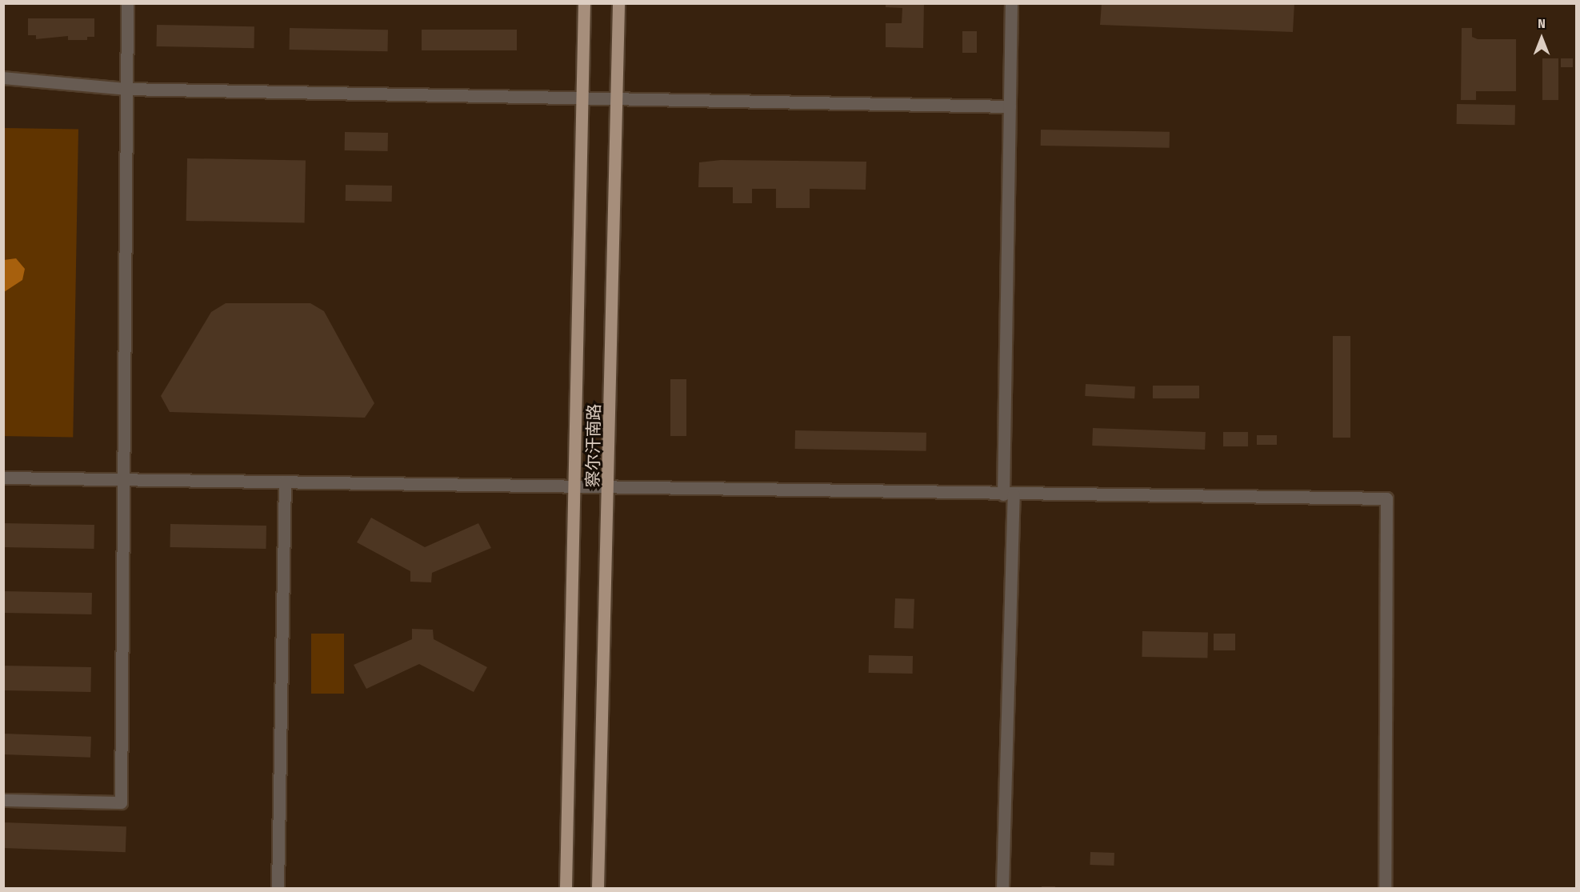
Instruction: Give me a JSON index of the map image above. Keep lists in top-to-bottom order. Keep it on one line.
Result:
{"streets":{"main road":["察尔汗南路"]},"north":"top"}
